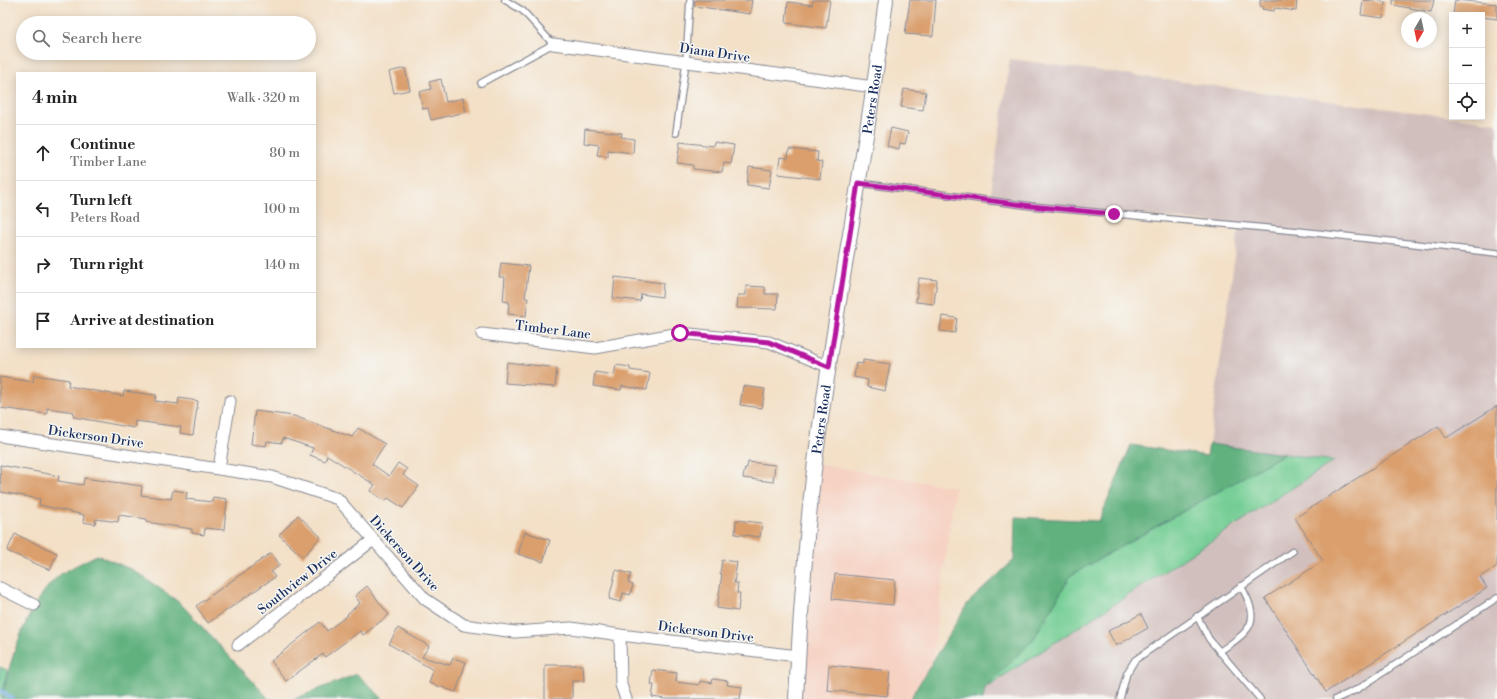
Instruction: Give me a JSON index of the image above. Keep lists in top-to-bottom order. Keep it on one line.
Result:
{"streets":{"street":["Diana Drive","Peters Road","Timber Lane","Dickerson Drive","Southview Drive"]},"crossings":[["Diana Drive","Peters Road"],["Peters Road","Timber Lane"],["Peters Road","Dickerson Drive"],["Dickerson Drive","Southview Drive"]],"north":"bottom","page":{"map_buttons":["+","−"],"search":"Search here","heading":["4 min","Walk · 320 m"],"list":[["Continue","Timber Lane","80 m"],["Turn left","Peters Road","100 m"],["Turn right","140 m"],"Arrive at destination"]}}
